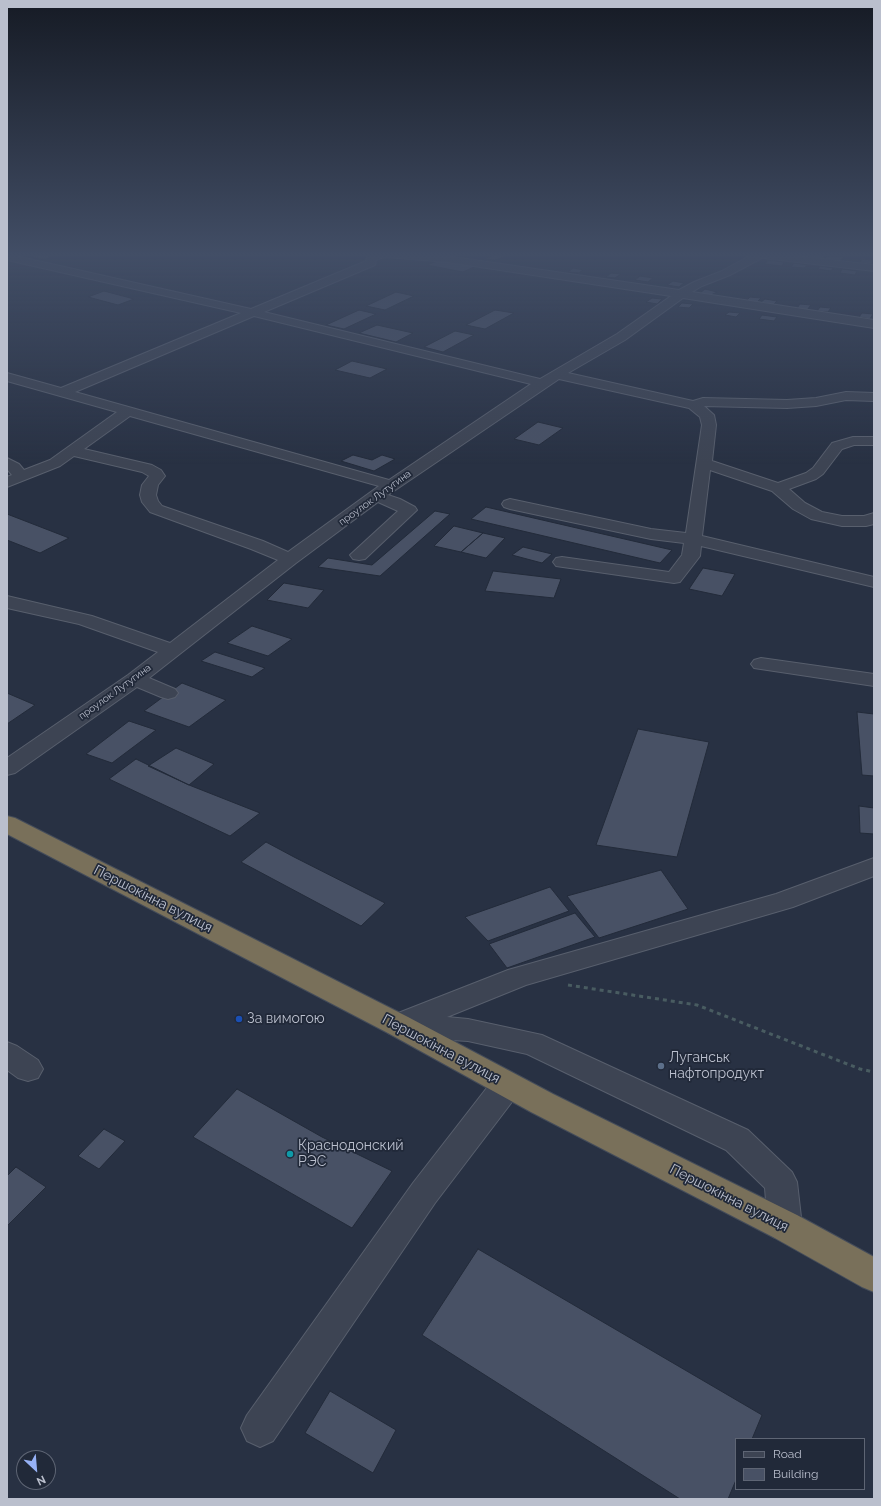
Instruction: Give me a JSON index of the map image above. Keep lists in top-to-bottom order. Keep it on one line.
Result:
{"streets":{"highway":["Першокінна вулиця"],"street":["проулок Лутугина"]},"places":["За вимогою","Луганськ нафтопродукт","Краснодонский РЭС"],"legend":["Road","Building"],"north":"bottom right"}
